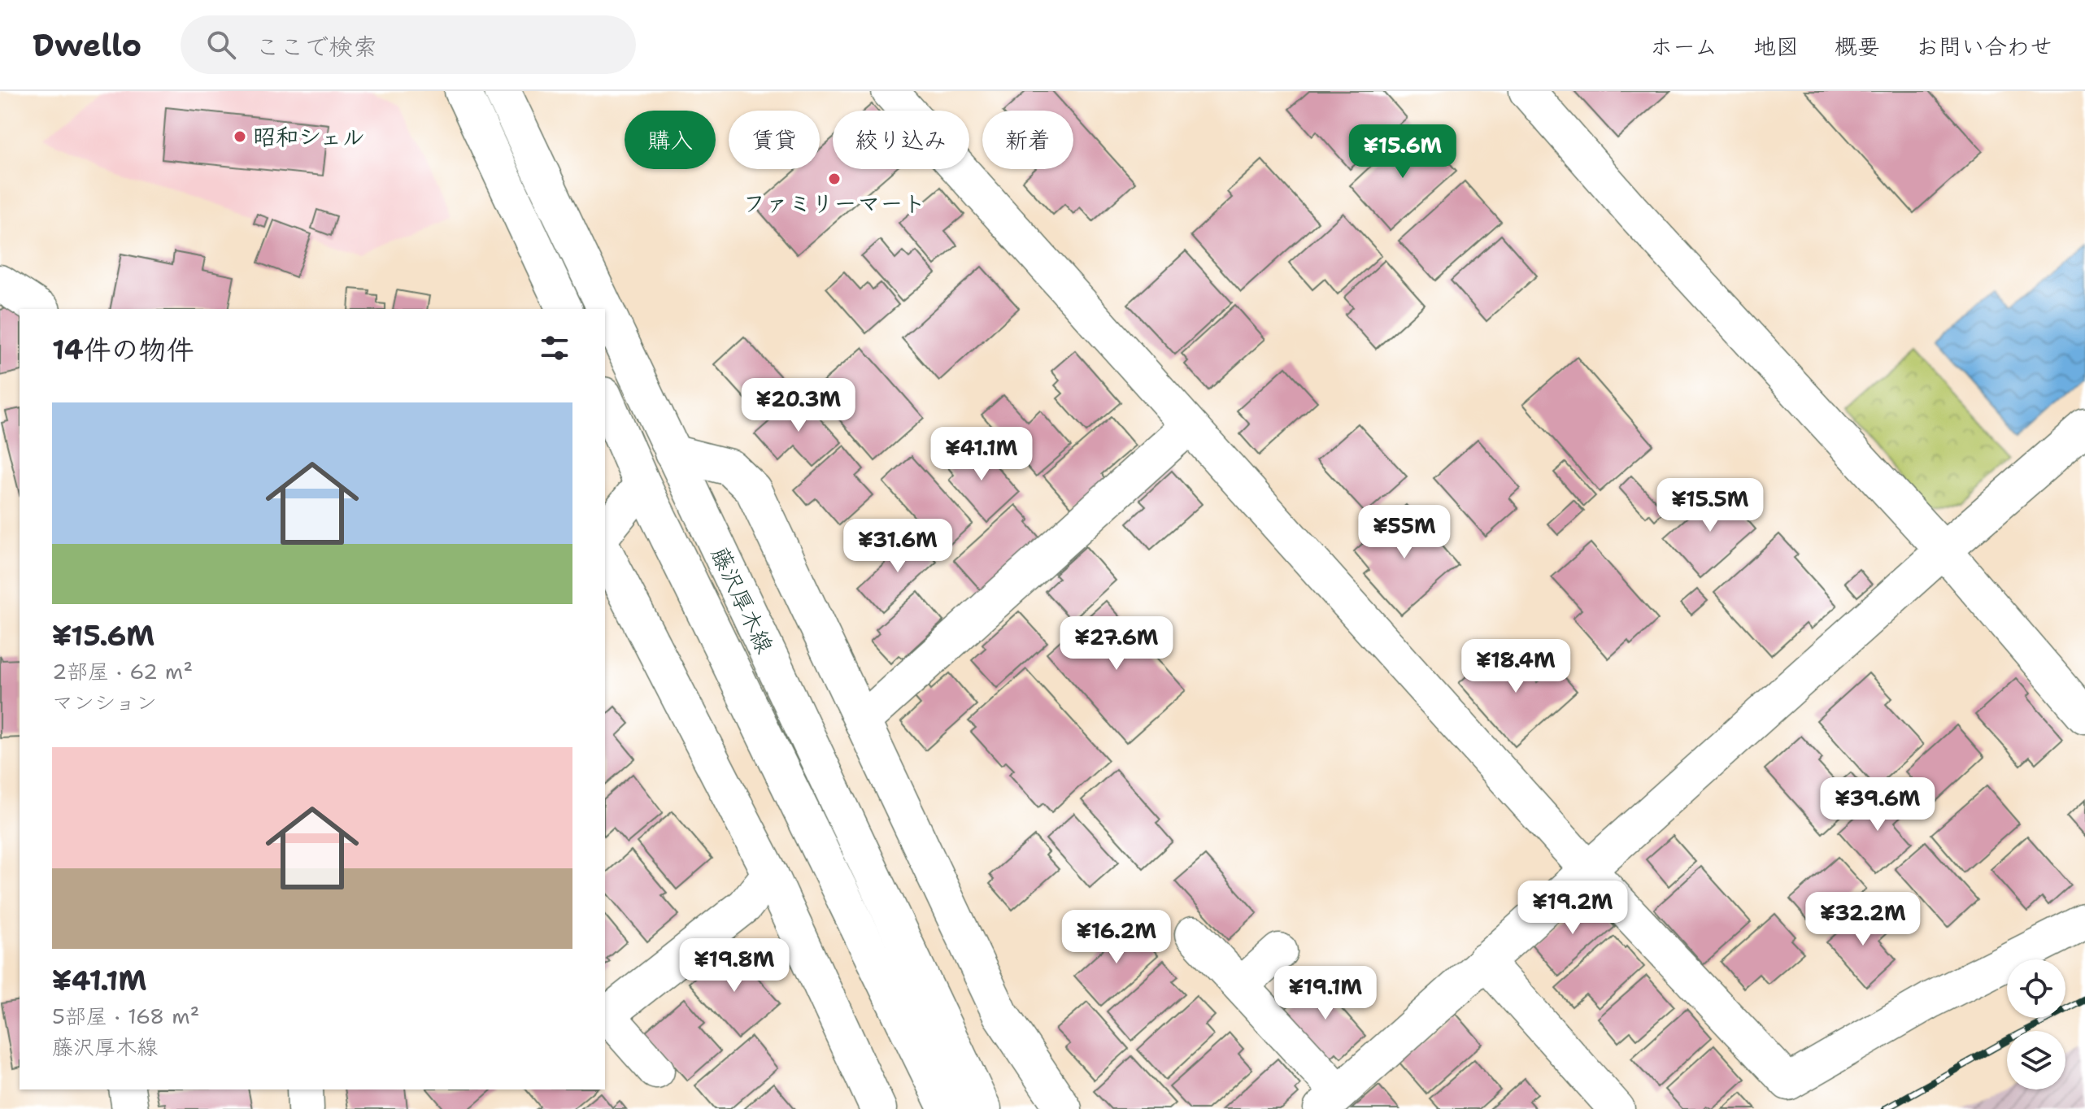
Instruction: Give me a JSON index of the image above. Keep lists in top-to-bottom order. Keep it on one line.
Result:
{"streets":{"street":["藤沢厚木線"]},"places":["昭和シェル","ファミリーマート"],"page":{"header":"Dwello","search":"ここで検索","nav":["ホーム","地図","概要","お問い合わせ"],"chip":["購入","賃貸","絞り込み","新着"],"price":["¥15.6M","¥20.3M","¥41.1M","¥15.5M","¥55M","¥31.6M","¥27.6M","¥18.4M","¥39.6M","¥19.2M","¥32.2M","¥16.2M","¥19.8M","¥19.1M"],"heading":"14件の物件","list":[{"name":"¥15.6M","note":"2部屋 · 62 m² · マンション"},{"name":"¥41.1M","note":"5部屋 · 168 m² · 藤沢厚木線"}]}}
